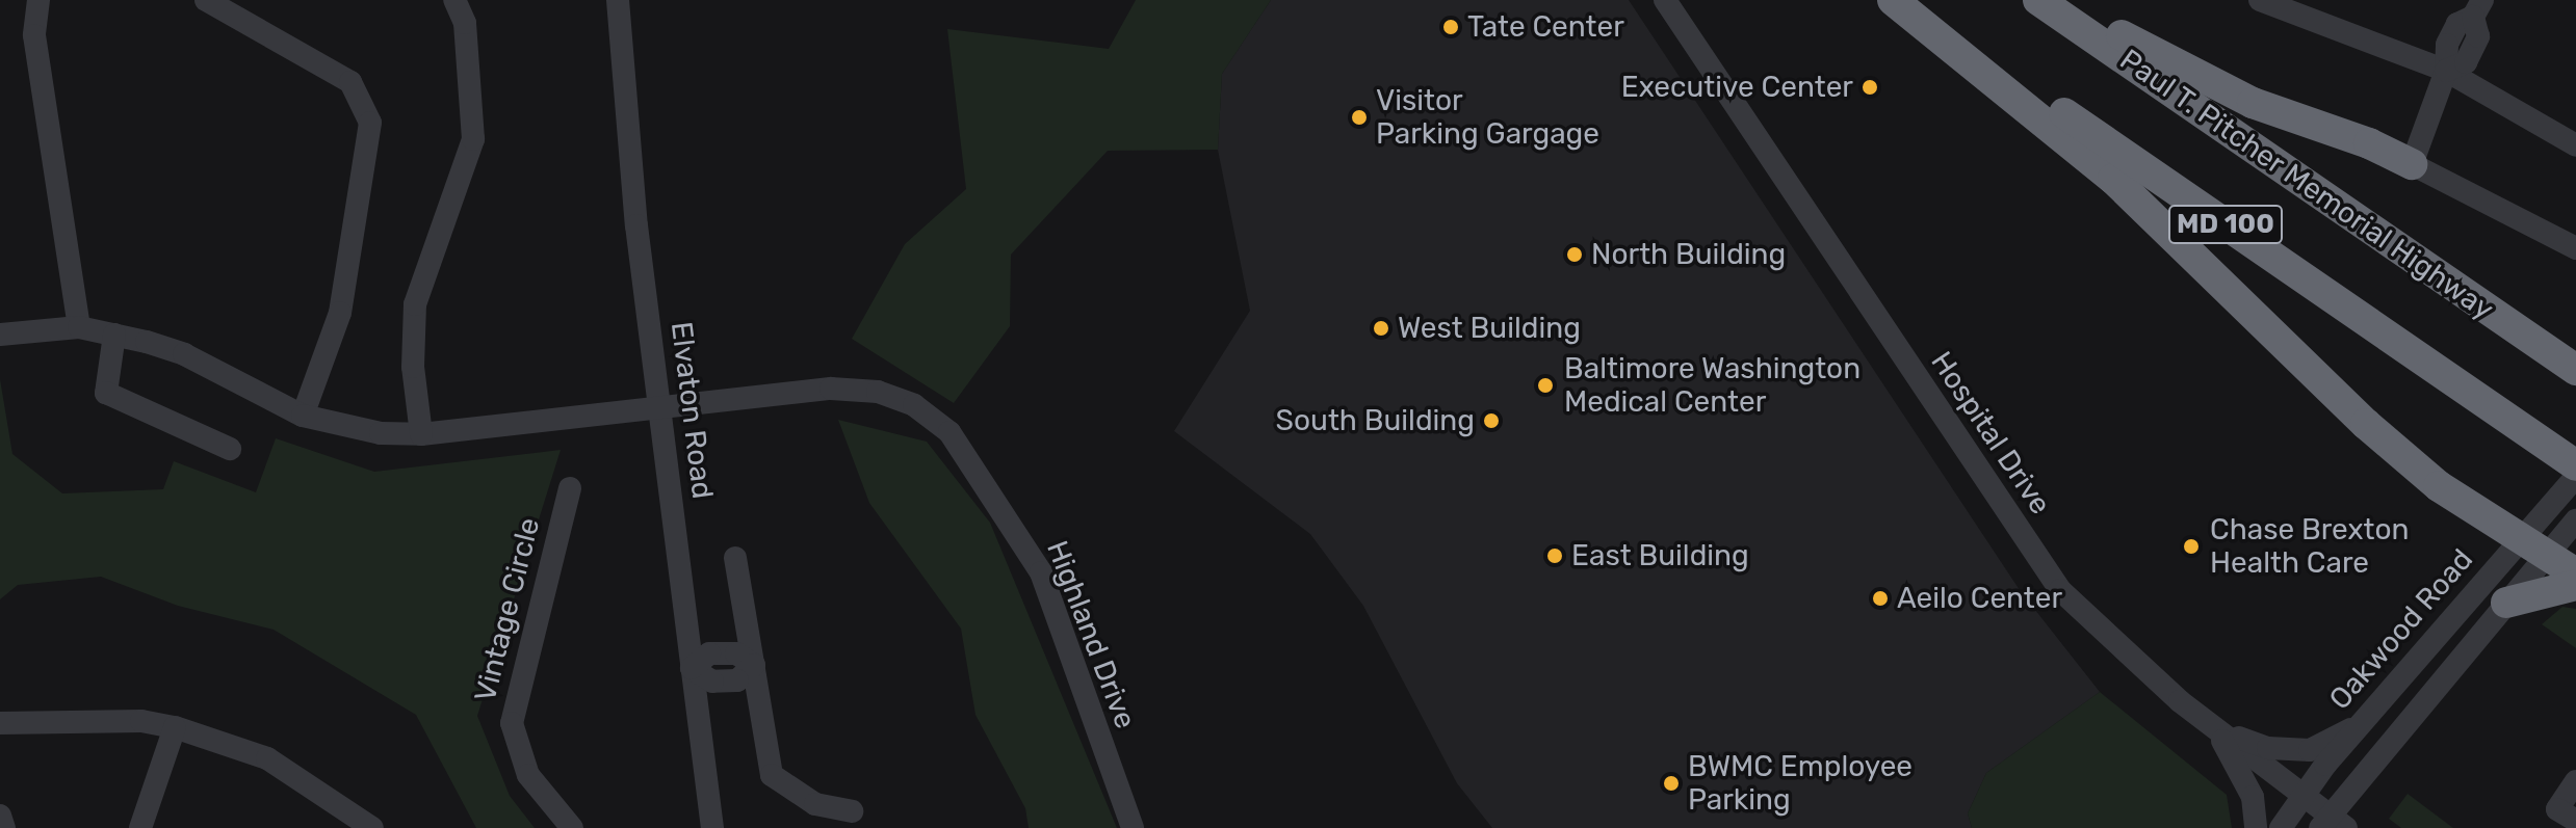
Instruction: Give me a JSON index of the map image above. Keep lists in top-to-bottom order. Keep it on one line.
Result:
{"streets":{"highway":["Paul T. Pitcher Memorial Highway","MD 100"],"street":["Elvaton Road","Hospital Drive","Vintage Circle","Oakwood Road","Highland Drive"]},"crossings":[["Elvaton Road","Highland Drive"],["Hospital Drive","Oakwood Road"]],"places":["Tate Center","Executive Center","Visitor Parking Gargage","North Building","West Building","Baltimore Washington Medical Center","South Building","Chase Brexton Health Care","East Building","Aeilo Center","BWMC Employee Parking"]}
